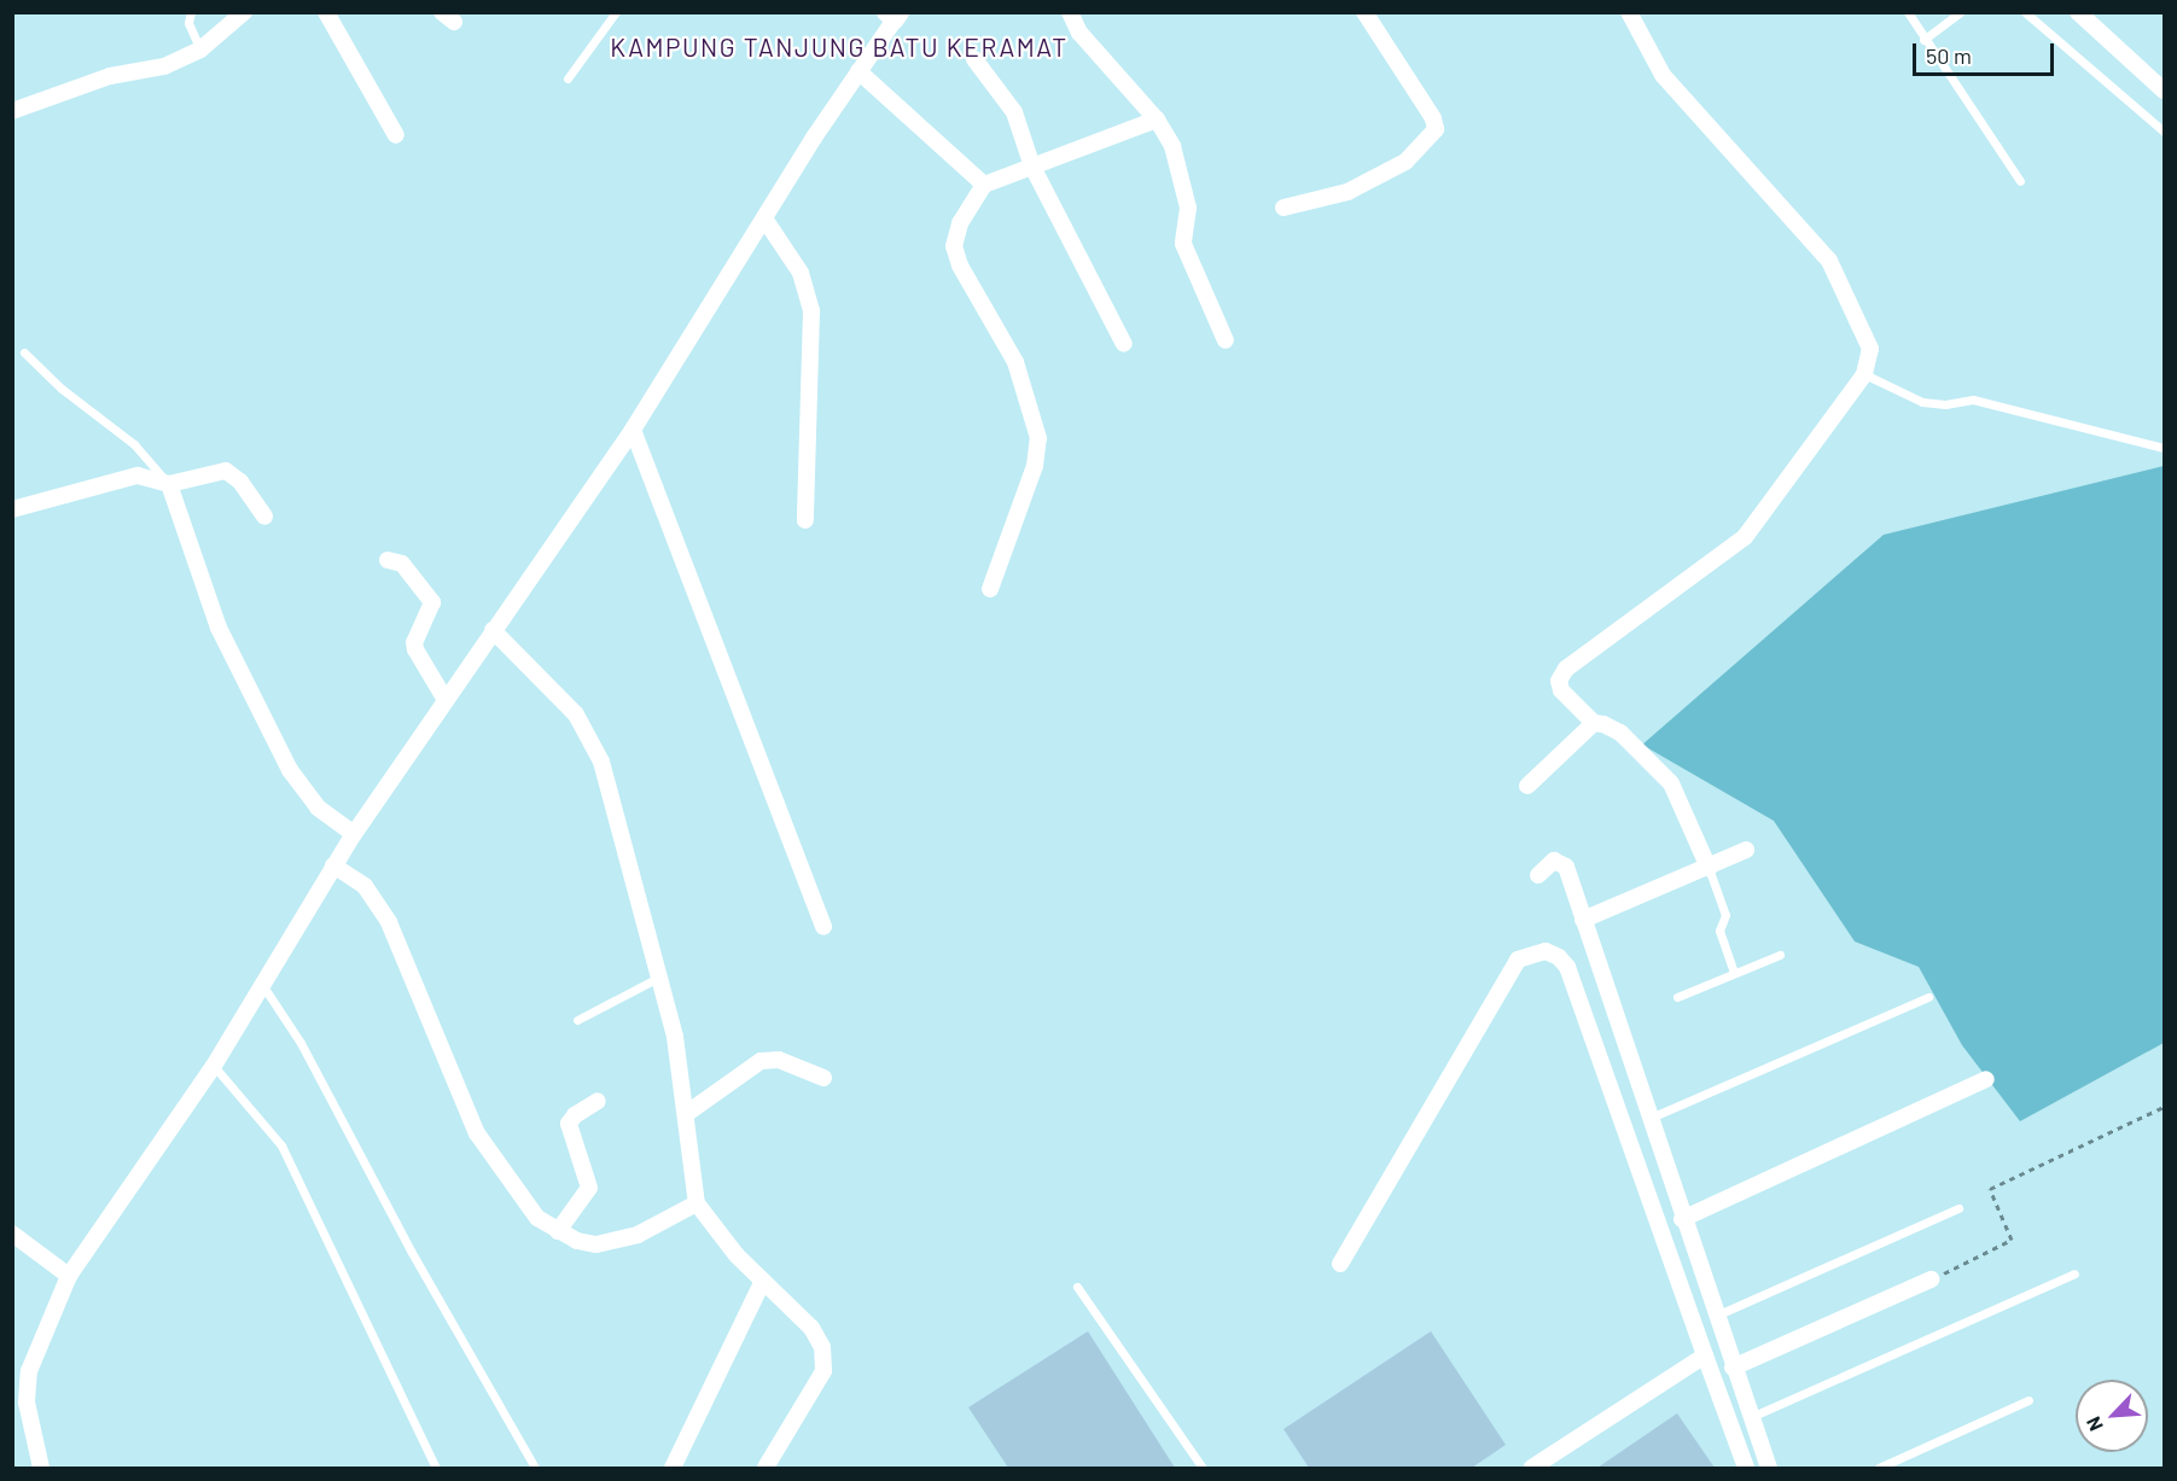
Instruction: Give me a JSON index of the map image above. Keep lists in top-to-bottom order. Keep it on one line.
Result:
{"districts":["KAMPUNG TANJUNG BATU KERAMAT"],"scale_bar":"50 m","north":"bottom left"}
